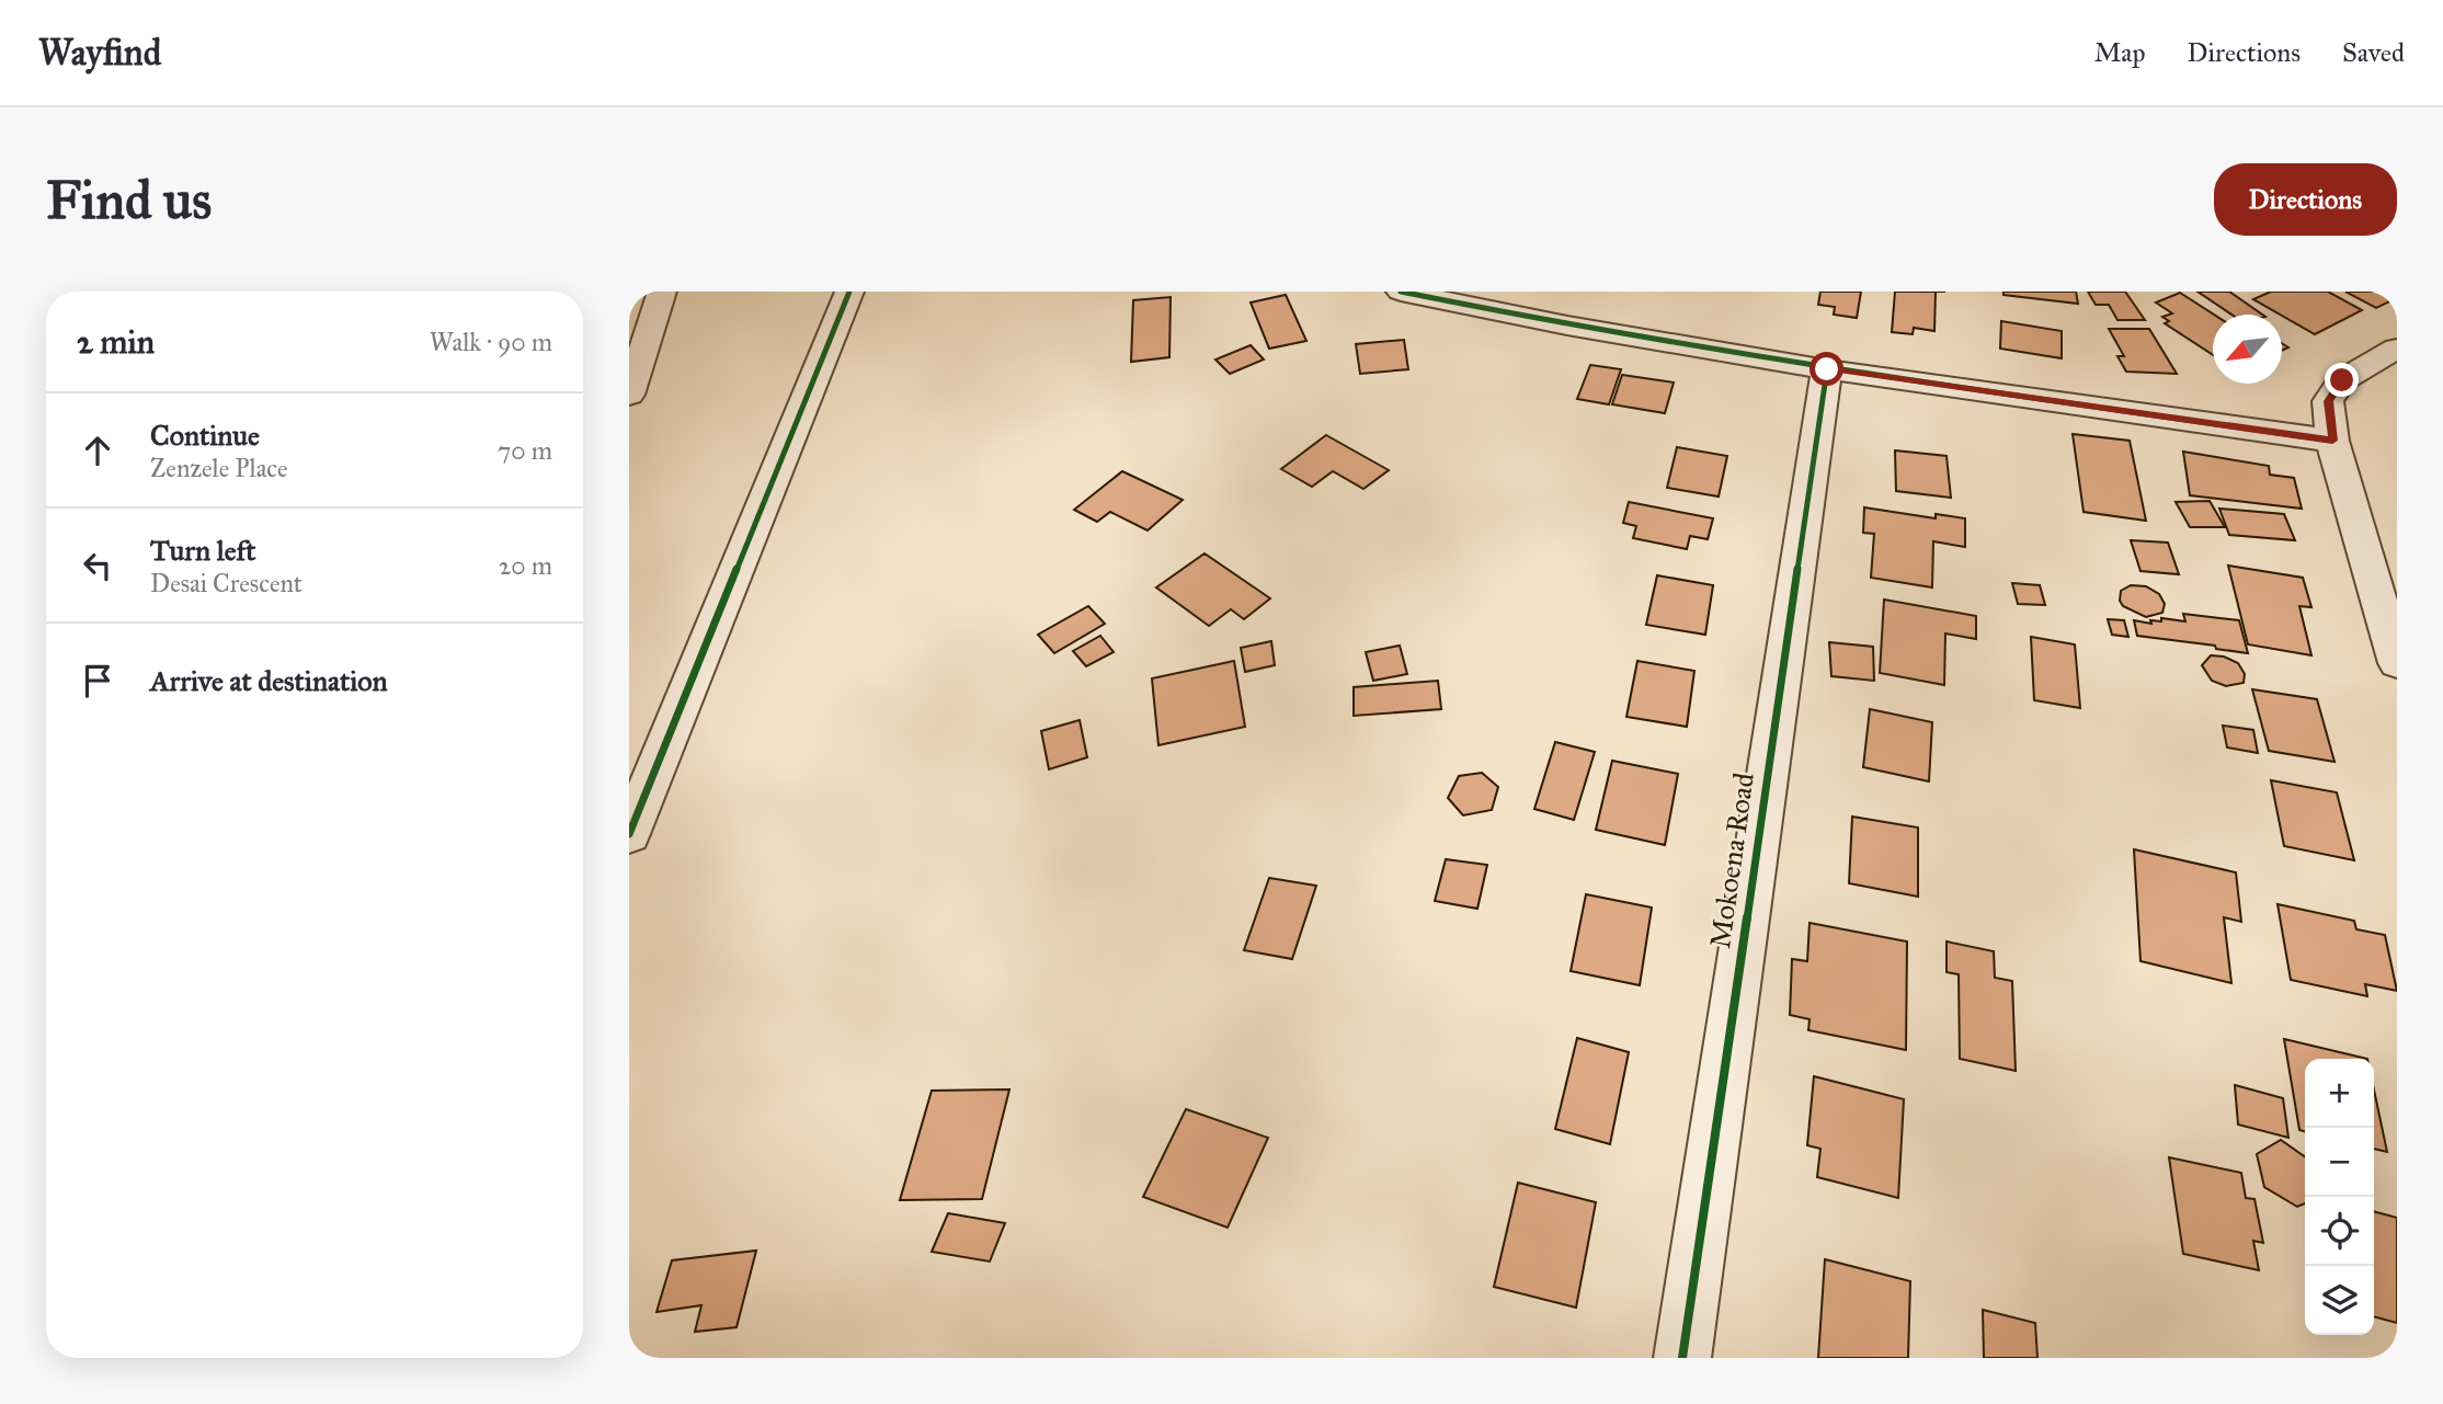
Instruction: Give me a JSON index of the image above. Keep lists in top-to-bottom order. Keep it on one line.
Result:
{"streets":{"street":["Mokoena Road"]},"north":"bottom left","page":{"header":"Wayfind","nav":["Map","Directions","Saved"],"buttons":"Directions","title":"Find us","heading":["2 min","Walk · 90 m"],"list":[["Continue","Zenzele Place","70 m"],["Turn left","Desai Crescent","20 m"],"Arrive at destination"],"map_buttons":["+","−"]}}
